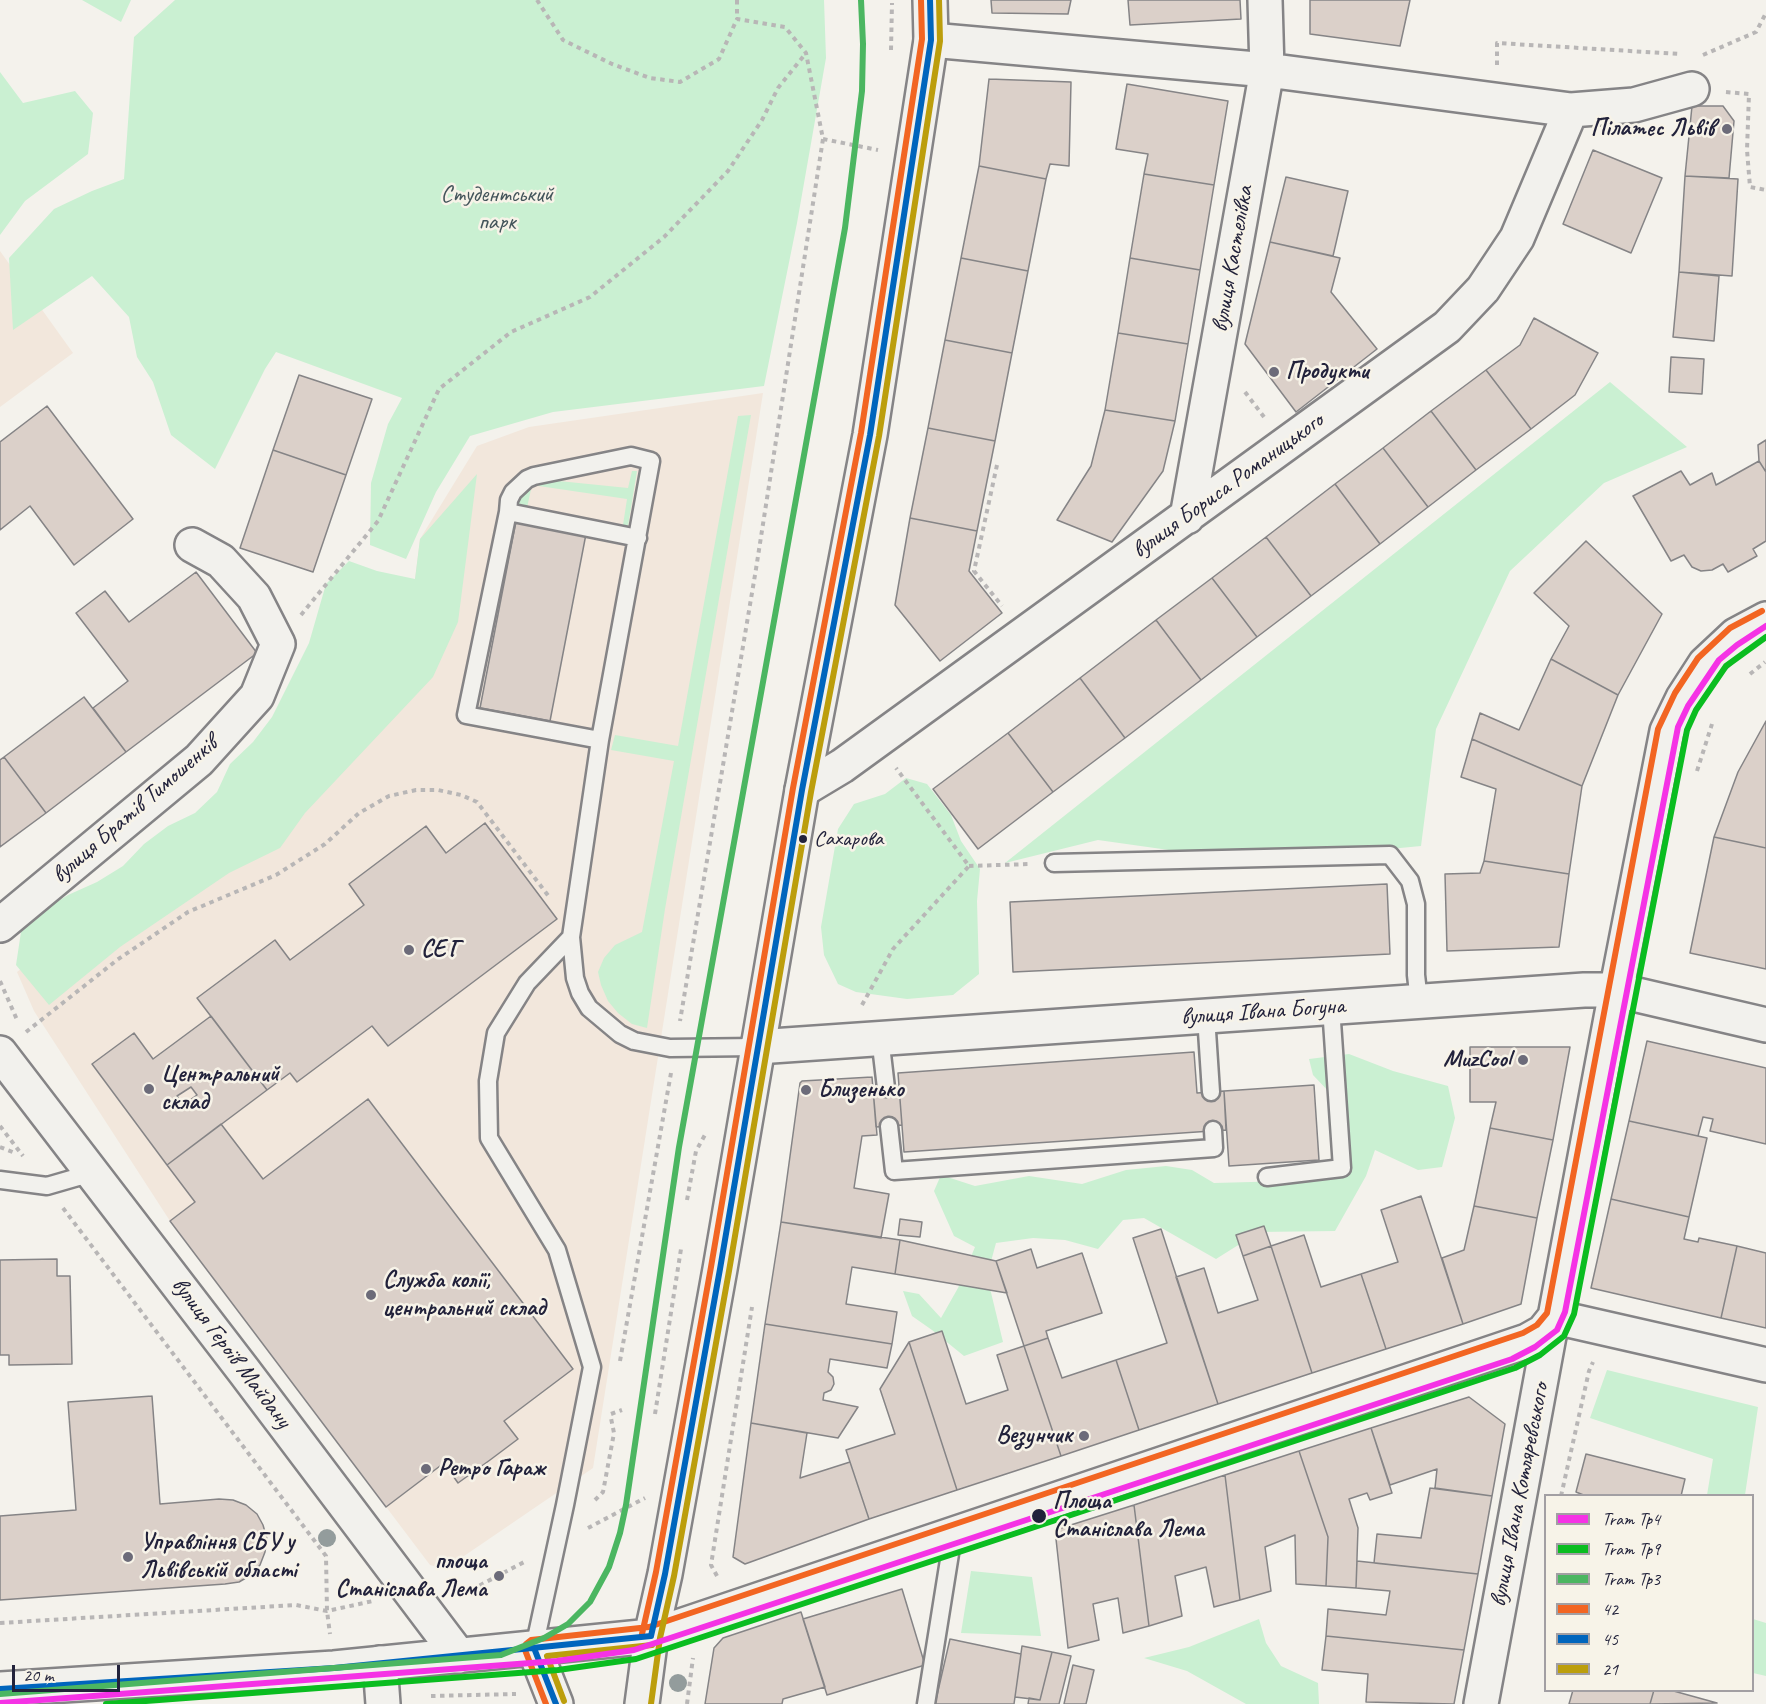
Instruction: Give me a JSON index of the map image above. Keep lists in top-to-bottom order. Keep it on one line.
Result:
{"streets":{"main road":["вулиця Кастелівка","вулиця Бориса Романицького","вулиця Братів Тимошенків","вулиця Івана Богуна","вулиця Героїв Майдану","вулиця Івана Котляревського"]},"crossings":[["вулиця Кастелівка","вулиця Бориса Романицького"],["вулиця Івана Богуна","вулиця Івана Котляревського"]],"parks":["Студентський парк"],"places":["Пілатес Львів","Продукти","Сахарова","СЕГ","MuzCool","Центральний склад","Близенько","Служба колії, центральний склад","Везунчик","Ретро Гараж","Площа Станіслава Лема","Управління СБУ у Львівській області","площа Станіслава Лема"],"lines":["tram line Тр3","transit line 42","transit line 45","transit line 21","tram line Тр4","tram line Тр9"],"legend":["Tram Тр4","Tram Тр9","Tram Тр3","42","45","21"],"scale_bar":"20 m"}
